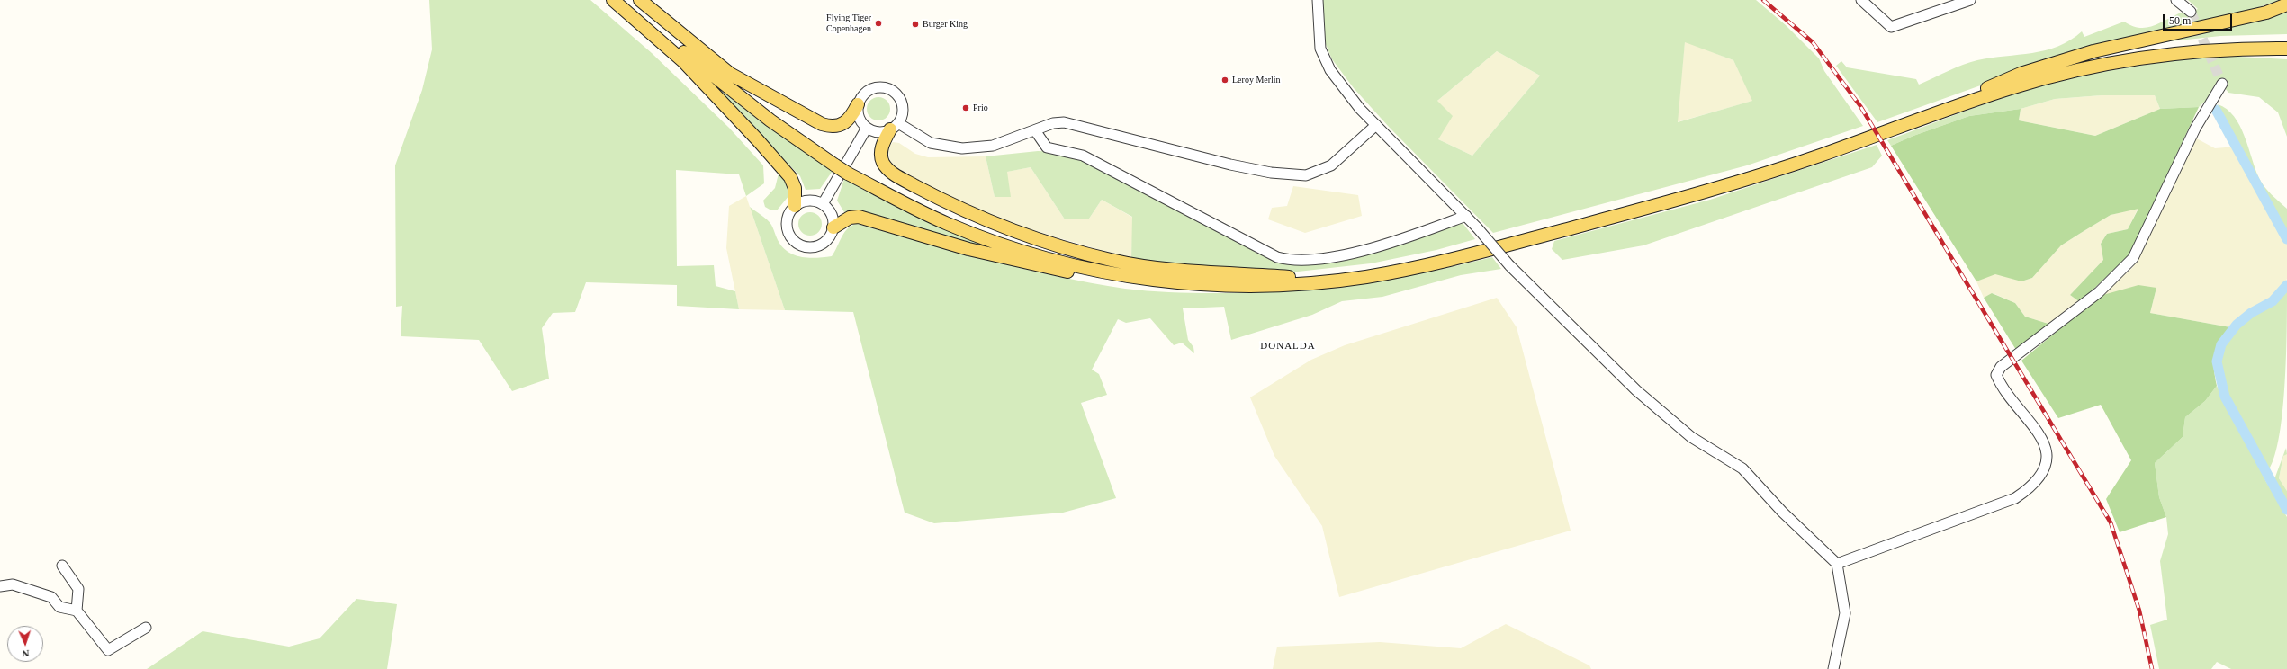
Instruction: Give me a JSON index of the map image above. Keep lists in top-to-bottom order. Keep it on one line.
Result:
{"districts":["DONALDA"],"places":["Flying Tiger Copenhagen","Burger King","Leroy Merlin","Prio"],"scale_bar":"50 m","north":"bottom"}
